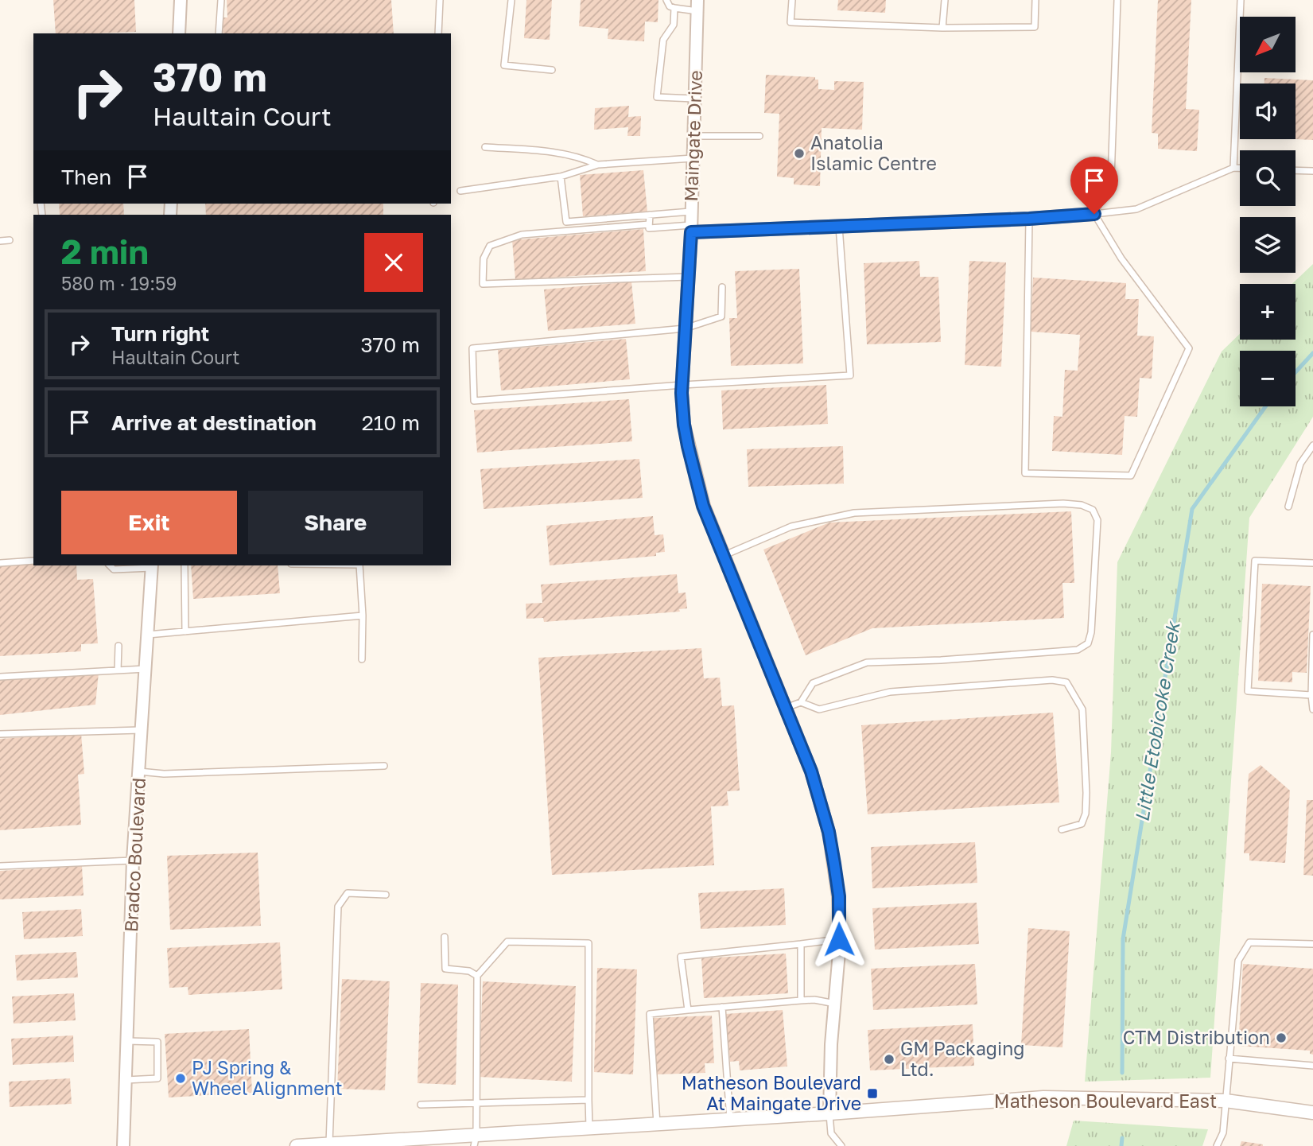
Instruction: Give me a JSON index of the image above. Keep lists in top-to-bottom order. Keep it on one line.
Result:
{"streets":{"street":["Maingate Drive","Bradco Boulevard","Matheson Boulevard East"]},"crossings":[["Maingate Drive","Matheson Boulevard East"]],"water":["Little Etobicoke Creek"],"places":{"other":["Anatolia Islamic Centre","CTM Distribution","GM Packaging Ltd.","PJ Spring & Wheel Alignment"],"transit":["Matheson Boulevard At Maingate Drive"]},"north":"bottom left","page":{"map_buttons":["+","−"],"turn":["370 m","Haultain Court"],"then":"Then","heading":["2 min","580 m · 19:59"],"list":[{"name":"Turn right","note":"Haultain Court","value":"370 m"},{"name":"Arrive at destination","value":"210 m"}],"buttons":["Exit","Share"]}}
